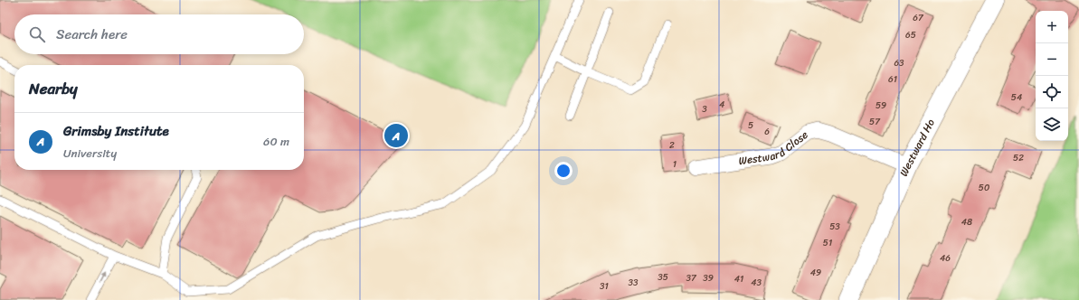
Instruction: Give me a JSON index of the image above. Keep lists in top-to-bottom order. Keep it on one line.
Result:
{"streets":{"street":["Westward Close","Westward Ho"]},"crossings":[["Westward Close","Westward Ho"]],"house_numbers":["67","65","63","61","54","4","59","3","57","5","6","2","52","1","50","48","53","51","46","49","35","37","39","41","33","43","31"],"page":{"map_buttons":["+","−"],"search":"Search here","heading":"Nearby","list":[{"mark":"A","name":"Grimsby Institute","note":"University","value":"60 m"}],"pins":"A"}}
